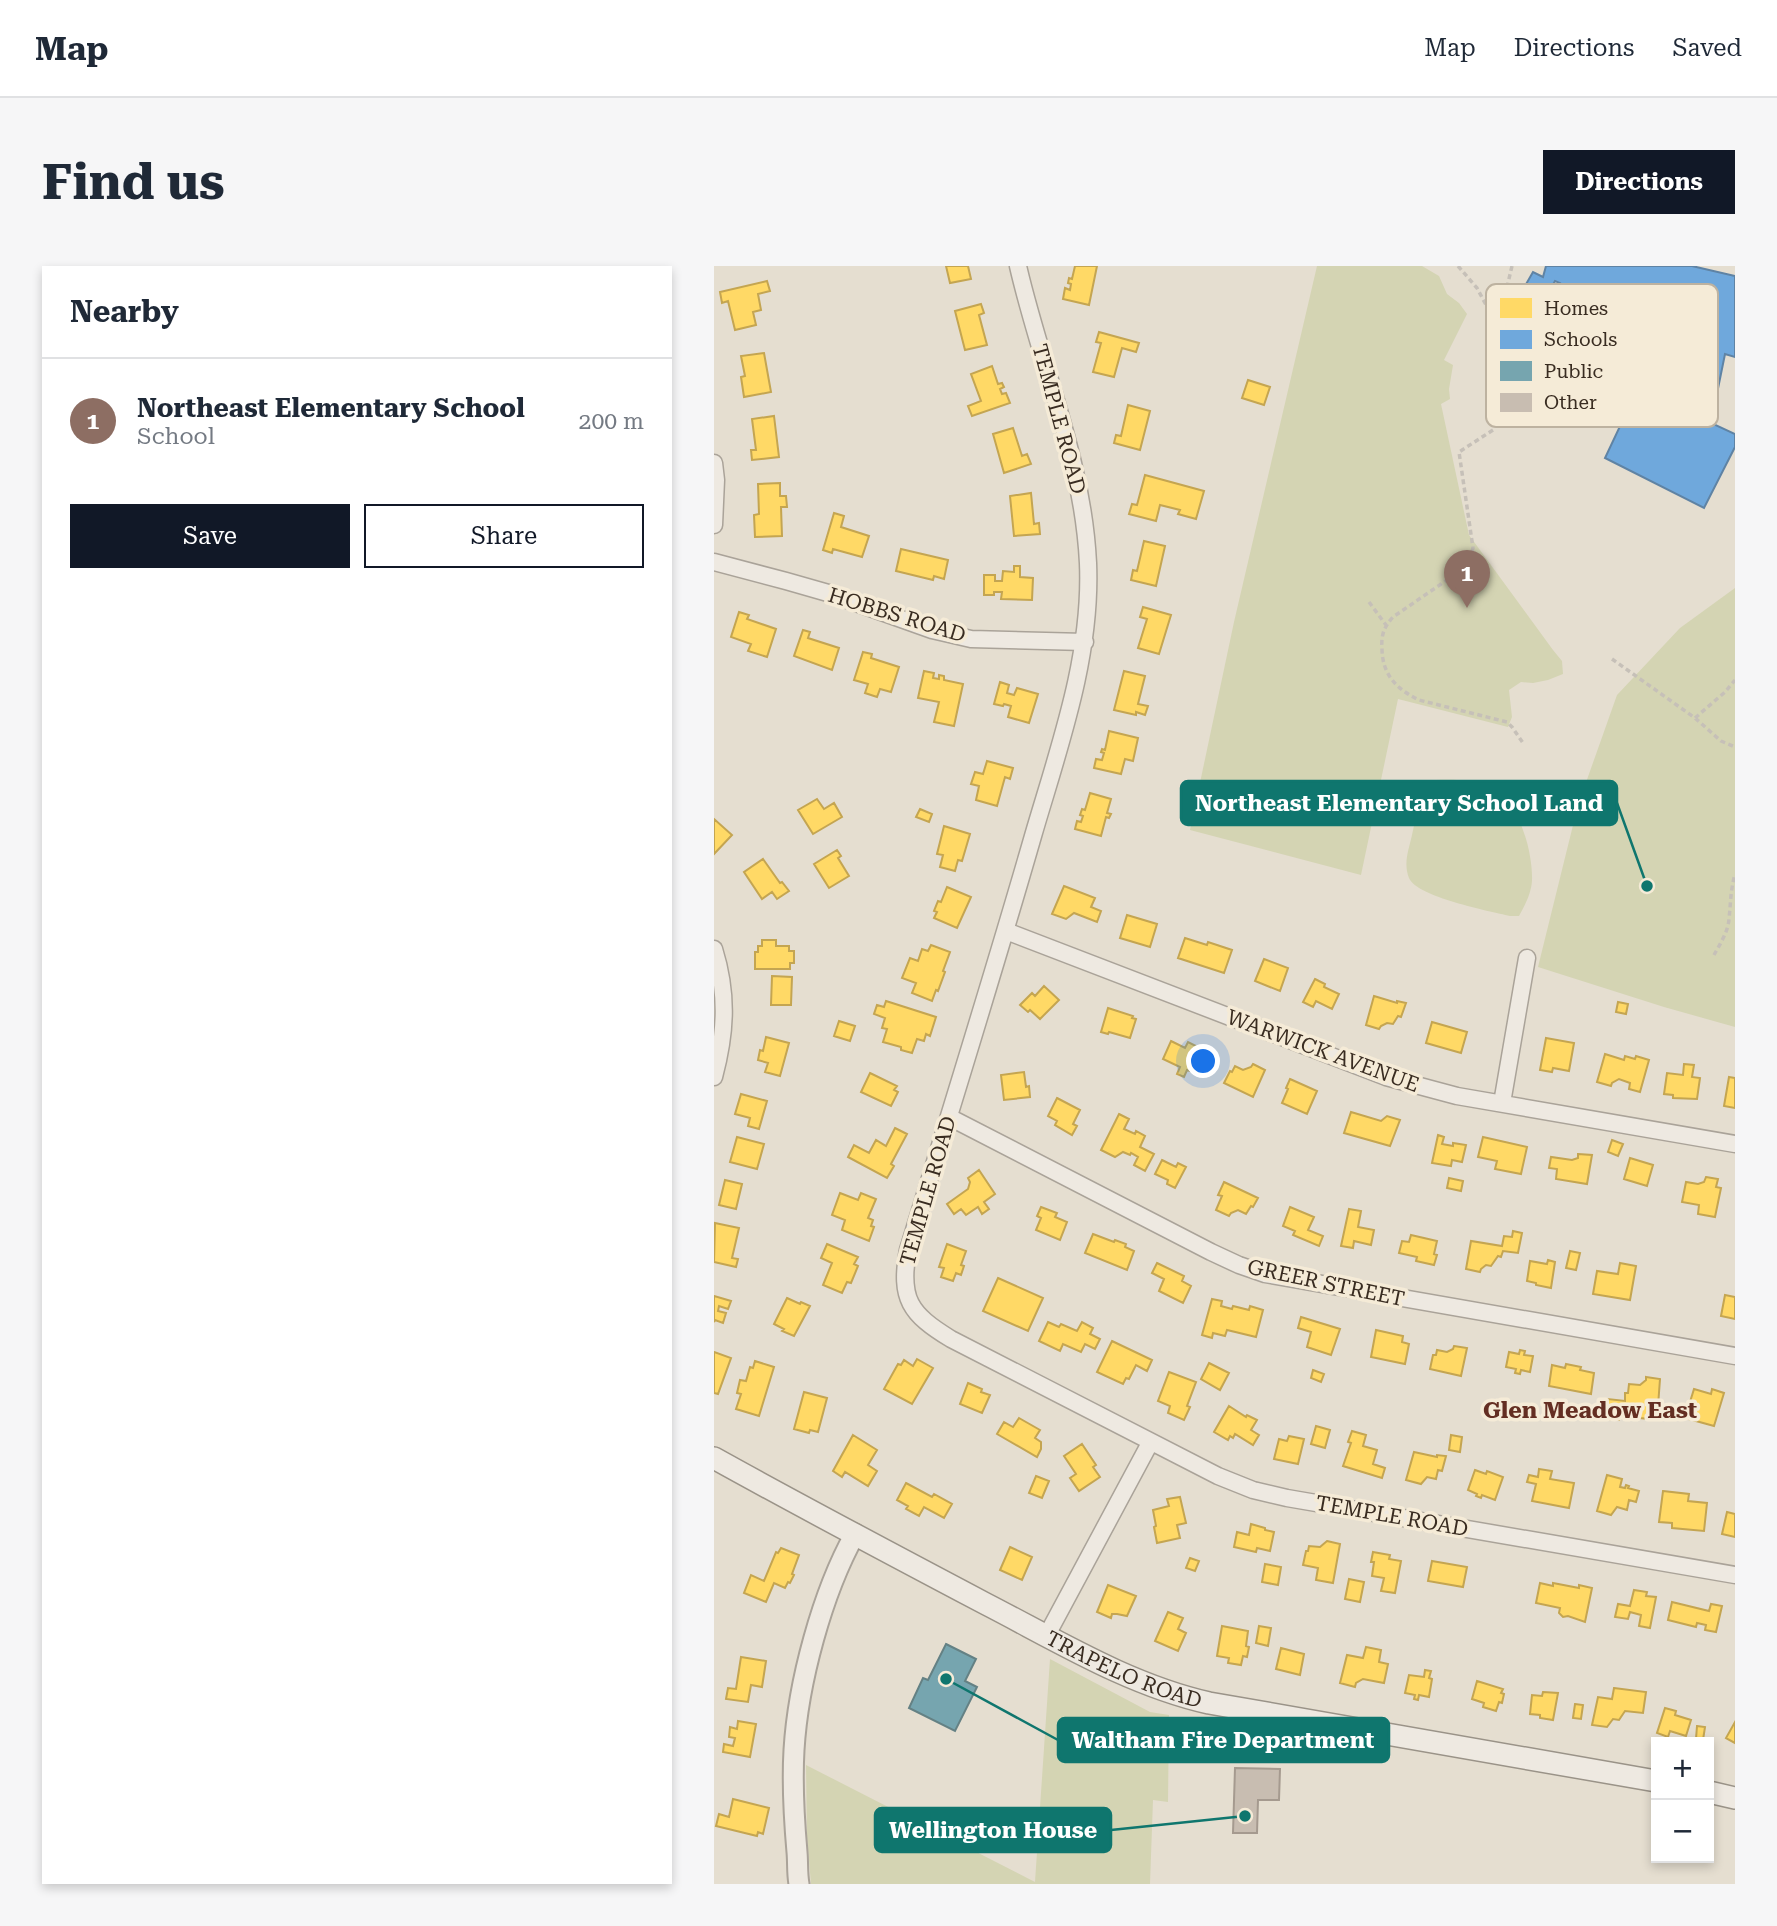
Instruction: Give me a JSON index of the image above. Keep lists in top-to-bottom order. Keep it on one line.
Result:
{"streets":{"main road":["TRAPELO ROAD"],"street":["TEMPLE ROAD","HOBBS ROAD","WARWICK AVENUE","GREER STREET"]},"crossings":[["TEMPLE ROAD","HOBBS ROAD"],["TEMPLE ROAD","WARWICK AVENUE"],["TEMPLE ROAD","GREER STREET"]],"districts":["Glen Meadow East"],"places":["Northeast Elementary School Land","Waltham Fire Department","Wellington House"],"legend":["Homes","Schools","Public","Other"],"page":{"header":"Map","nav":["Map","Directions","Saved"],"buttons":["Directions",["Save","Share"]],"title":"Find us","heading":"Nearby","list":[{"mark":"1","name":"Northeast Elementary School","note":"School","value":"200 m"}],"pins":"1","map_buttons":["+","−"]}}
